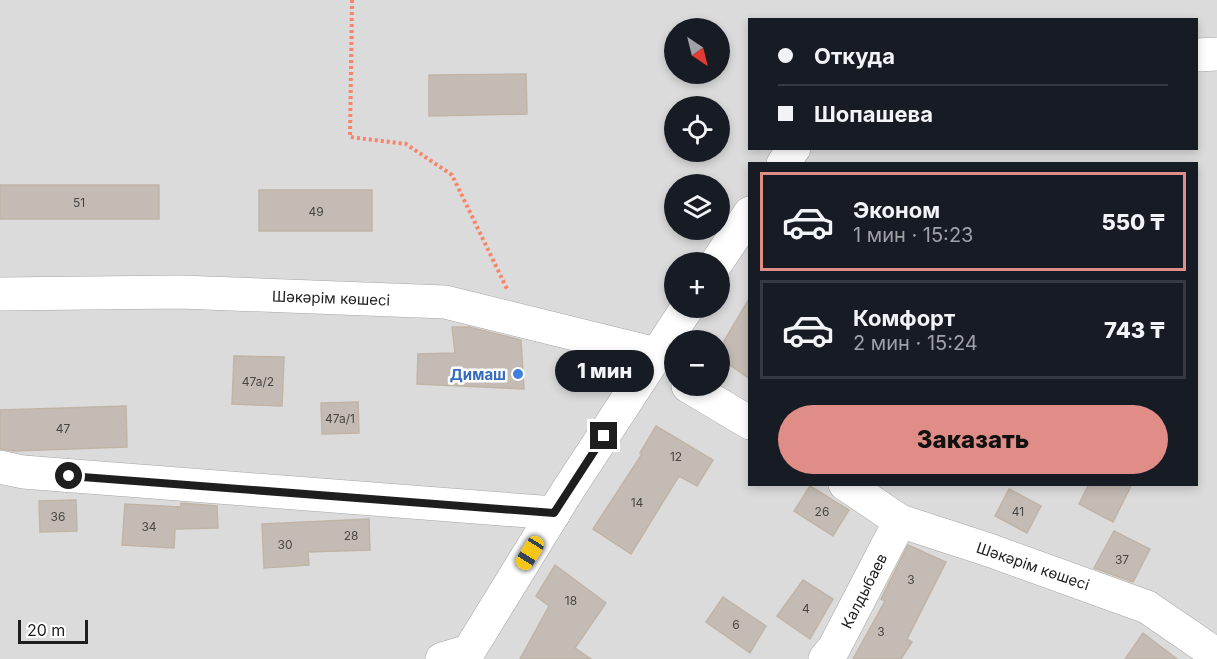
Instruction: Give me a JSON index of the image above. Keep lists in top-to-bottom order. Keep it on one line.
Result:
{"streets":{"street":["Шәкәрім көшесі","Калдыбаев"]},"crossings":[["Шәкәрім көшесі","Калдыбаев"]],"places":["Димаш"],"house_numbers":["51","49","47а/2","47а/1","47","12","14","26","41","36","34","28","30","37","3","18","4","6","3"],"scale_bar":"20 m","north":"bottom right","page":{"map_buttons":["+","−"],"banner":["Откуда","Шопашева"],"list":[{"name":"Эконом","note":"1 мин · 15:23","value":"550 ₸"},{"name":"Комфорт","note":"2 мин · 15:24","value":"743 ₸"}],"bubble":"1 мин","buttons":"Заказать","scale":"20 m"}}
